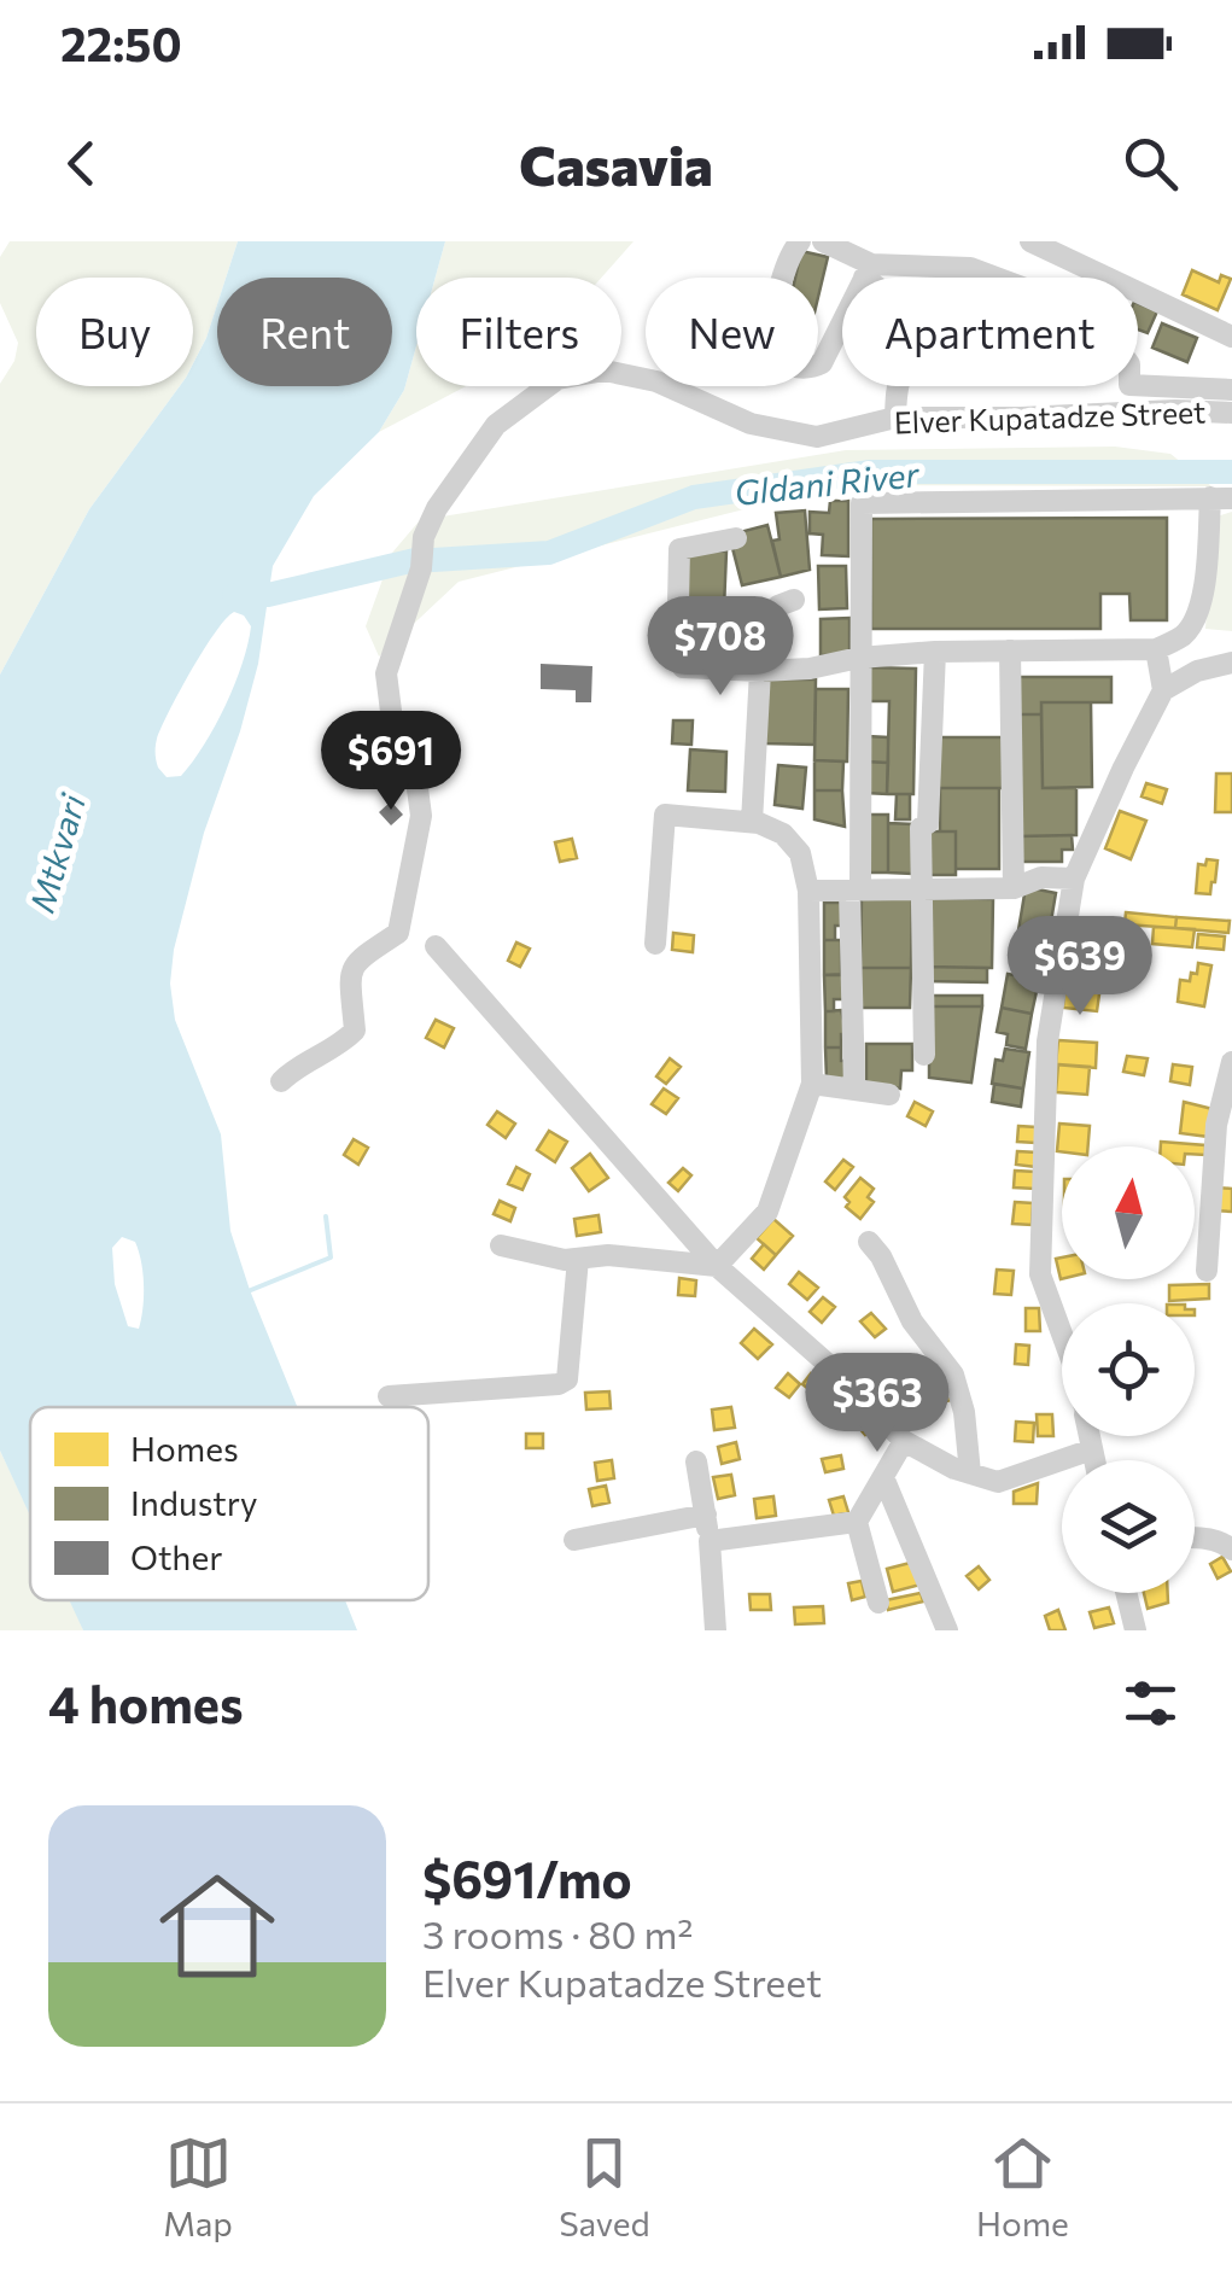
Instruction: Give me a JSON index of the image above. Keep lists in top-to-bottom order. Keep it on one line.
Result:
{"streets":{"street":["Elver Kupatadze Street"]},"water":["Gldani River","Mtkvari"],"legend":["Homes","Industry","Other"],"north":"top","page":{"status":"22:50","header":"Casavia","chip":["Buy","Rent","Filters","New","Apartment"],"price":["$708","$691","$639","$363"],"heading":"4 homes","list":[{"name":"$691/mo","note":"3 rooms · 80 m² · Elver Kupatadze Street"}],"tabs":["Map","Saved","Home"]}}
